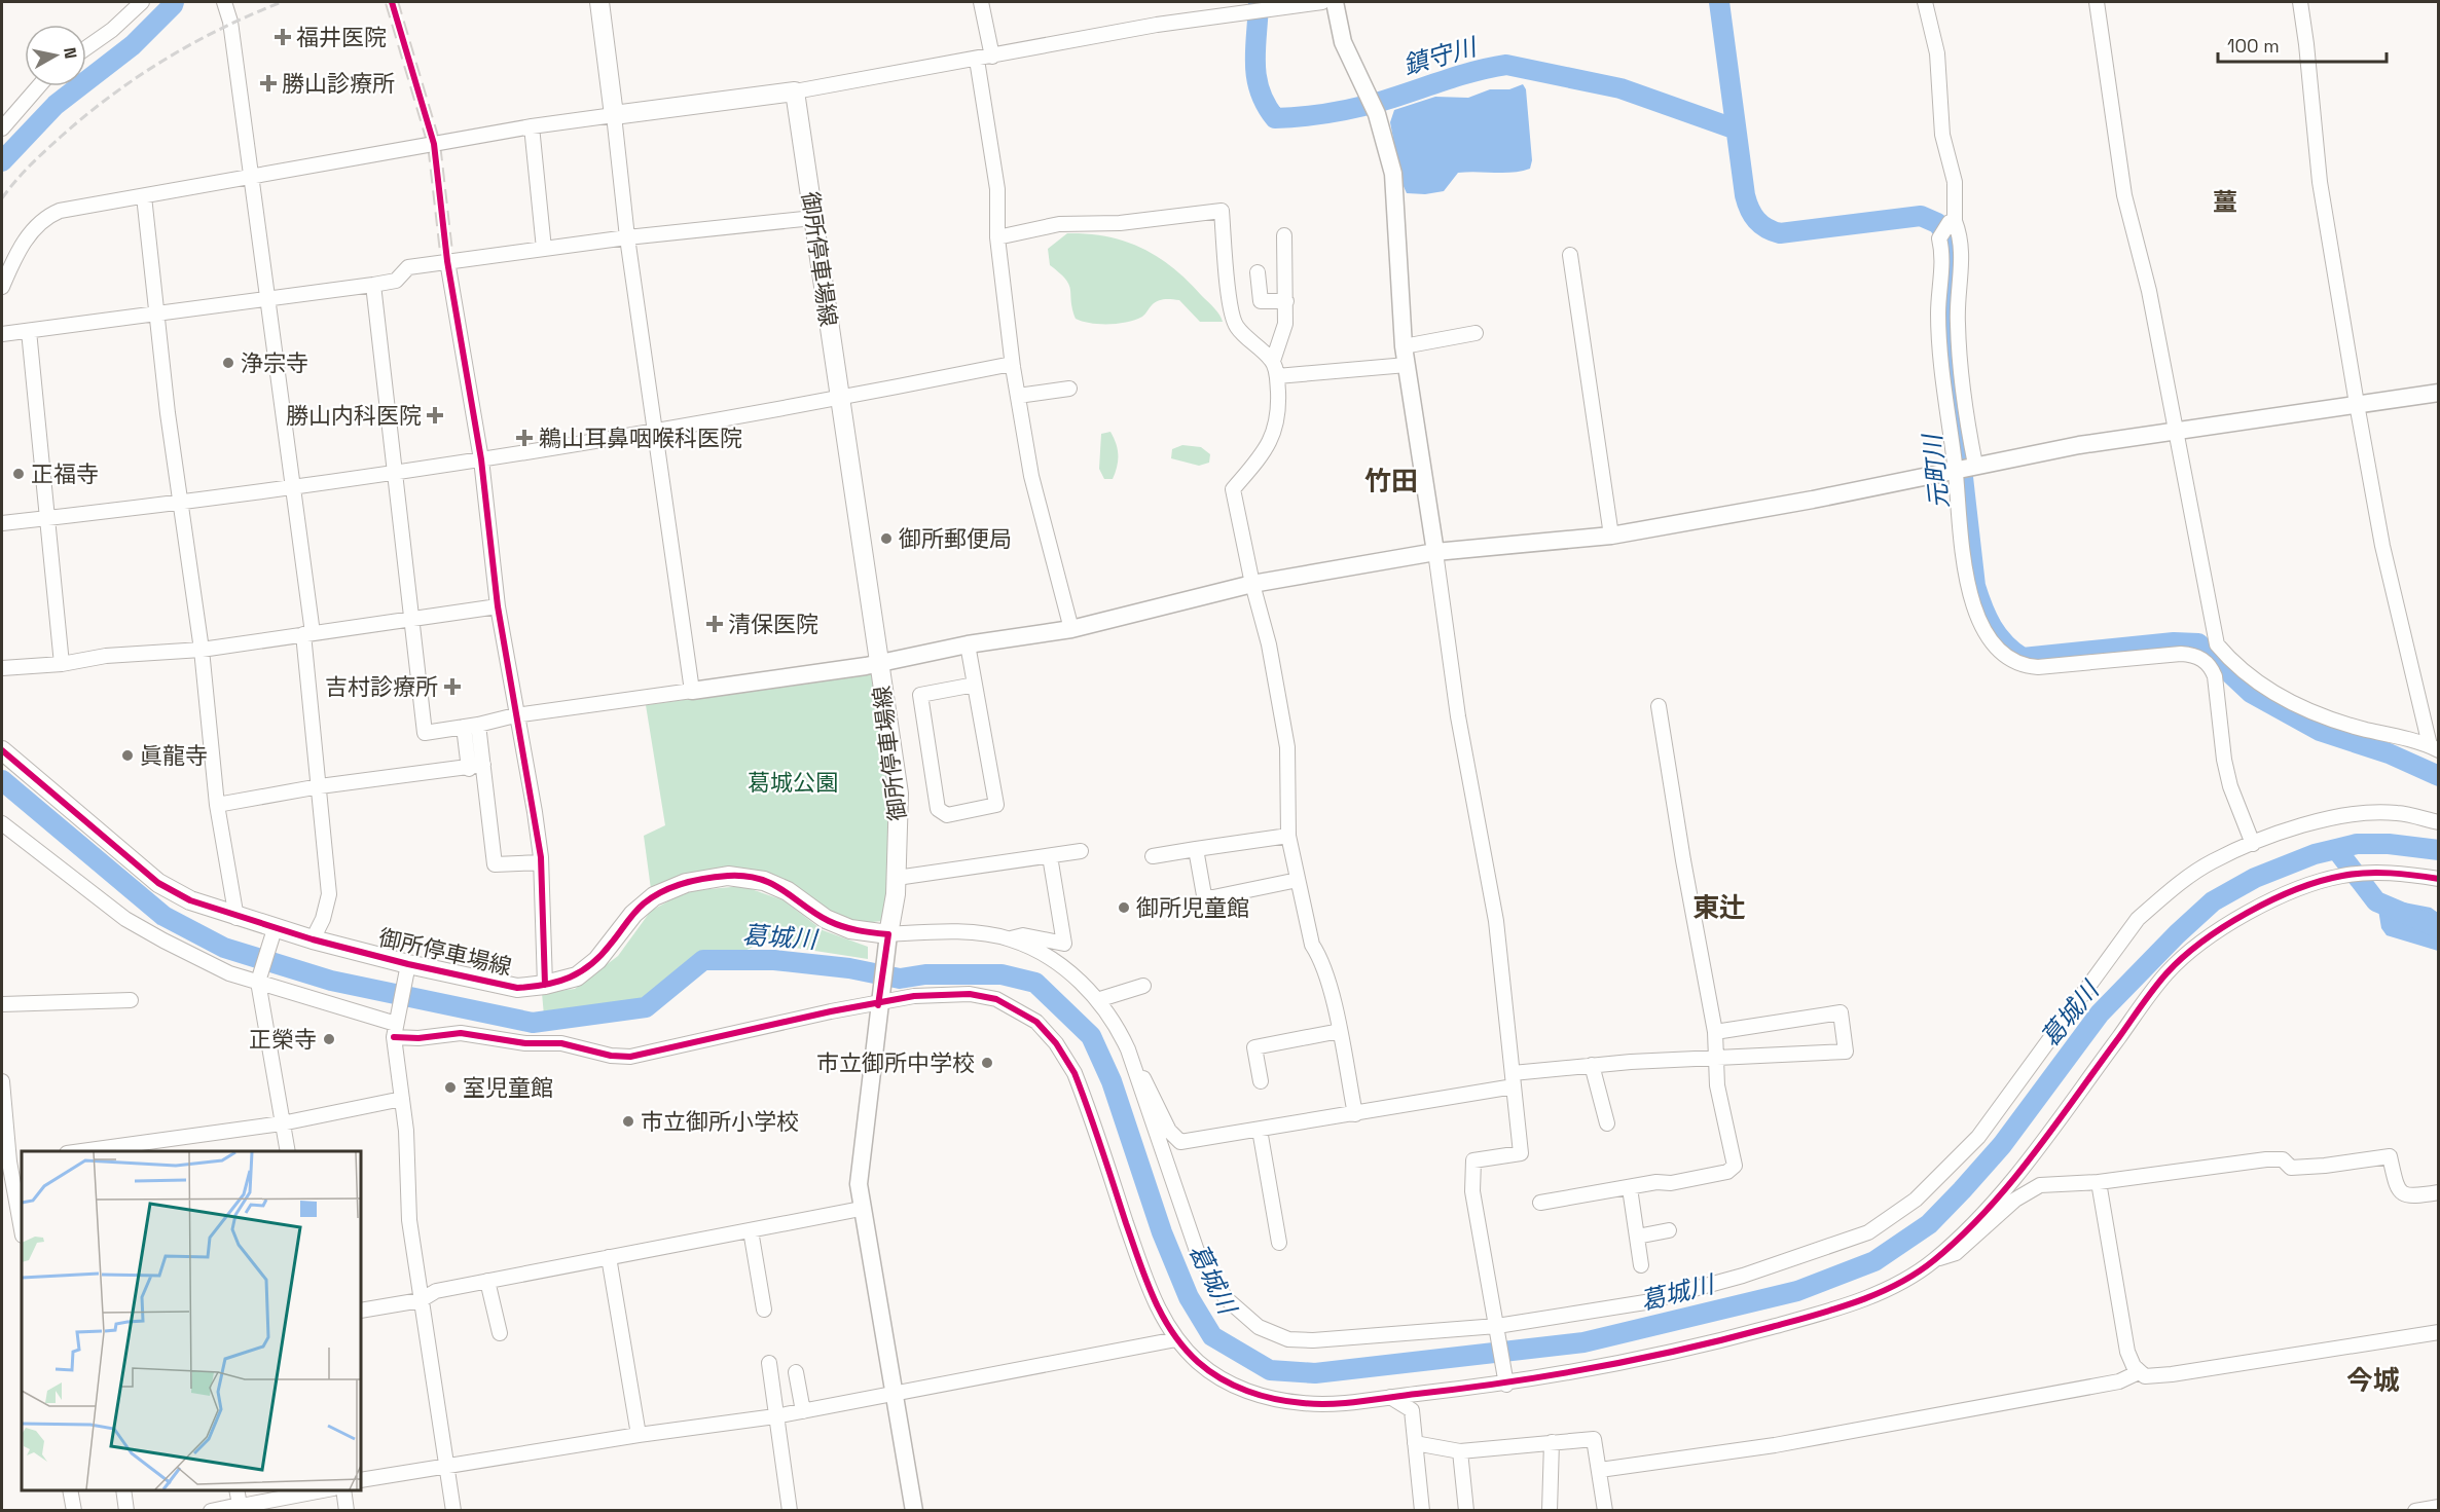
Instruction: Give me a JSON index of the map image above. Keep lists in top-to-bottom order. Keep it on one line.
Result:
{"streets":{"main road":["御所停車場線"]},"districts":["薑","竹田","東辻","今城"],"water":["鎮守川","元町川","葛城川"],"parks":["葛城公園"],"places":{"health":["福井医院","勝山診療所","勝山内科医院","鵜山耳鼻咽喉科医院","清保医院","吉村診療所"],"other":["浄宗寺","正福寺","御所郵便局","眞龍寺","御所児童館","正榮寺","市立御所中学校","室児童館","市立御所小学校"]},"scale_bar":"100 m","north":"right"}
